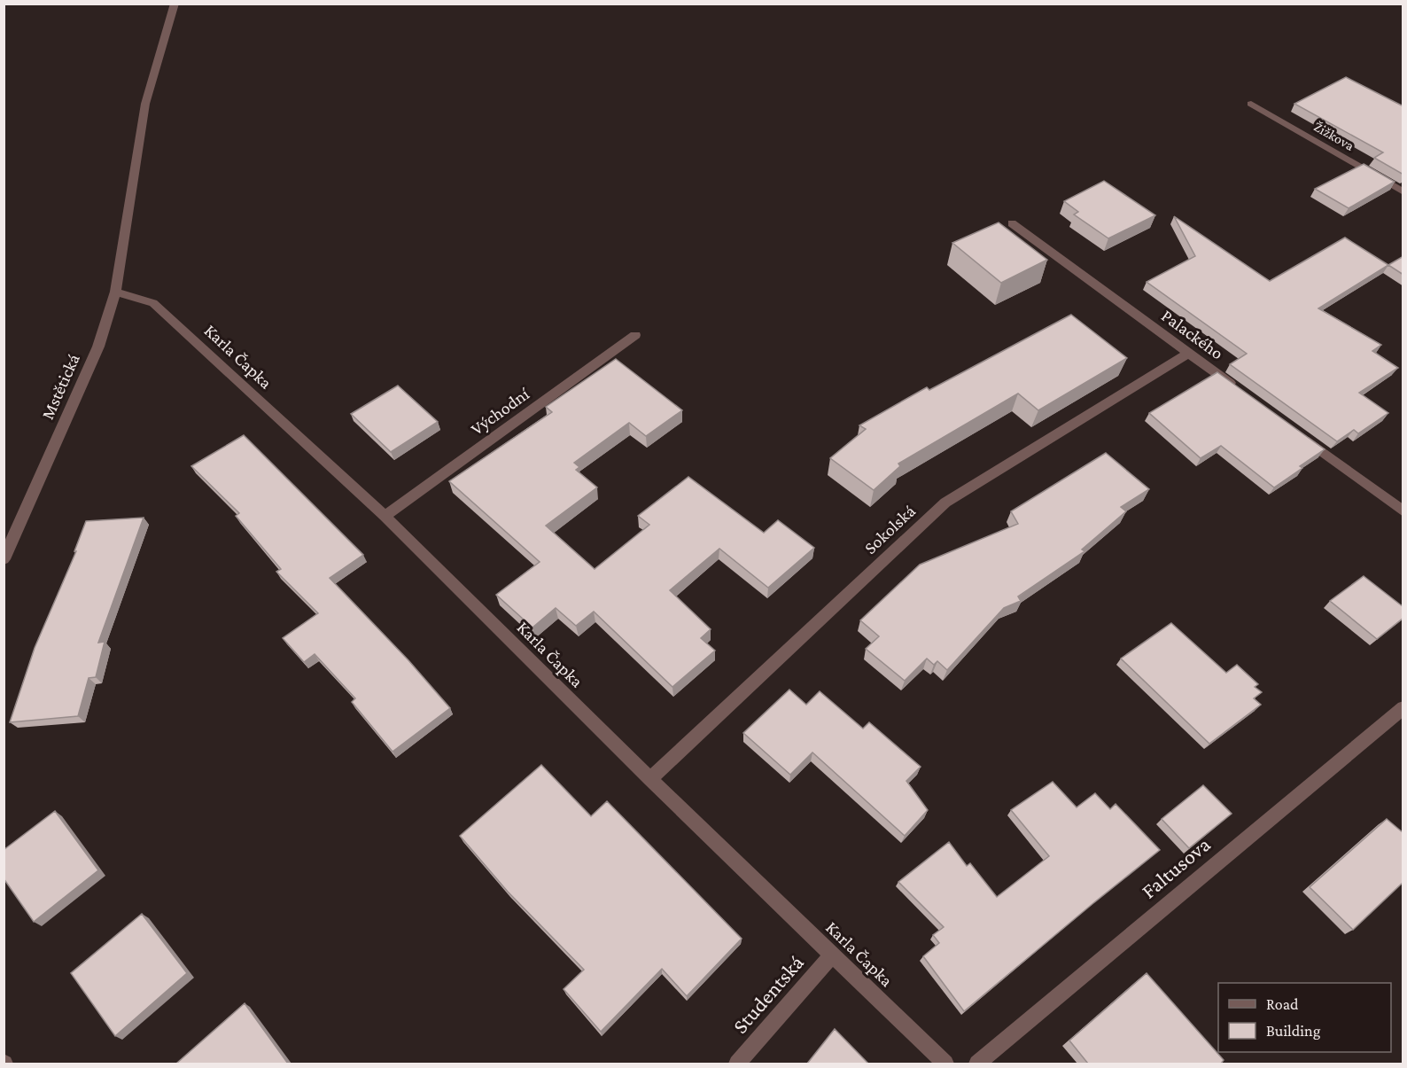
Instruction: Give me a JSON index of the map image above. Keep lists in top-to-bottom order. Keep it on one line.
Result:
{"streets":{"street":["Žižkova","Palackého","Karla Čapka","Mstětická","Východní","Sokolská","Faltusova","Studentská"]},"crossings":[["Palackého","Sokolská"],["Karla Čapka","Mstětická"],["Karla Čapka","Východní"],["Karla Čapka","Sokolská"],["Karla Čapka","Studentská"]],"legend":["Road","Building"]}
